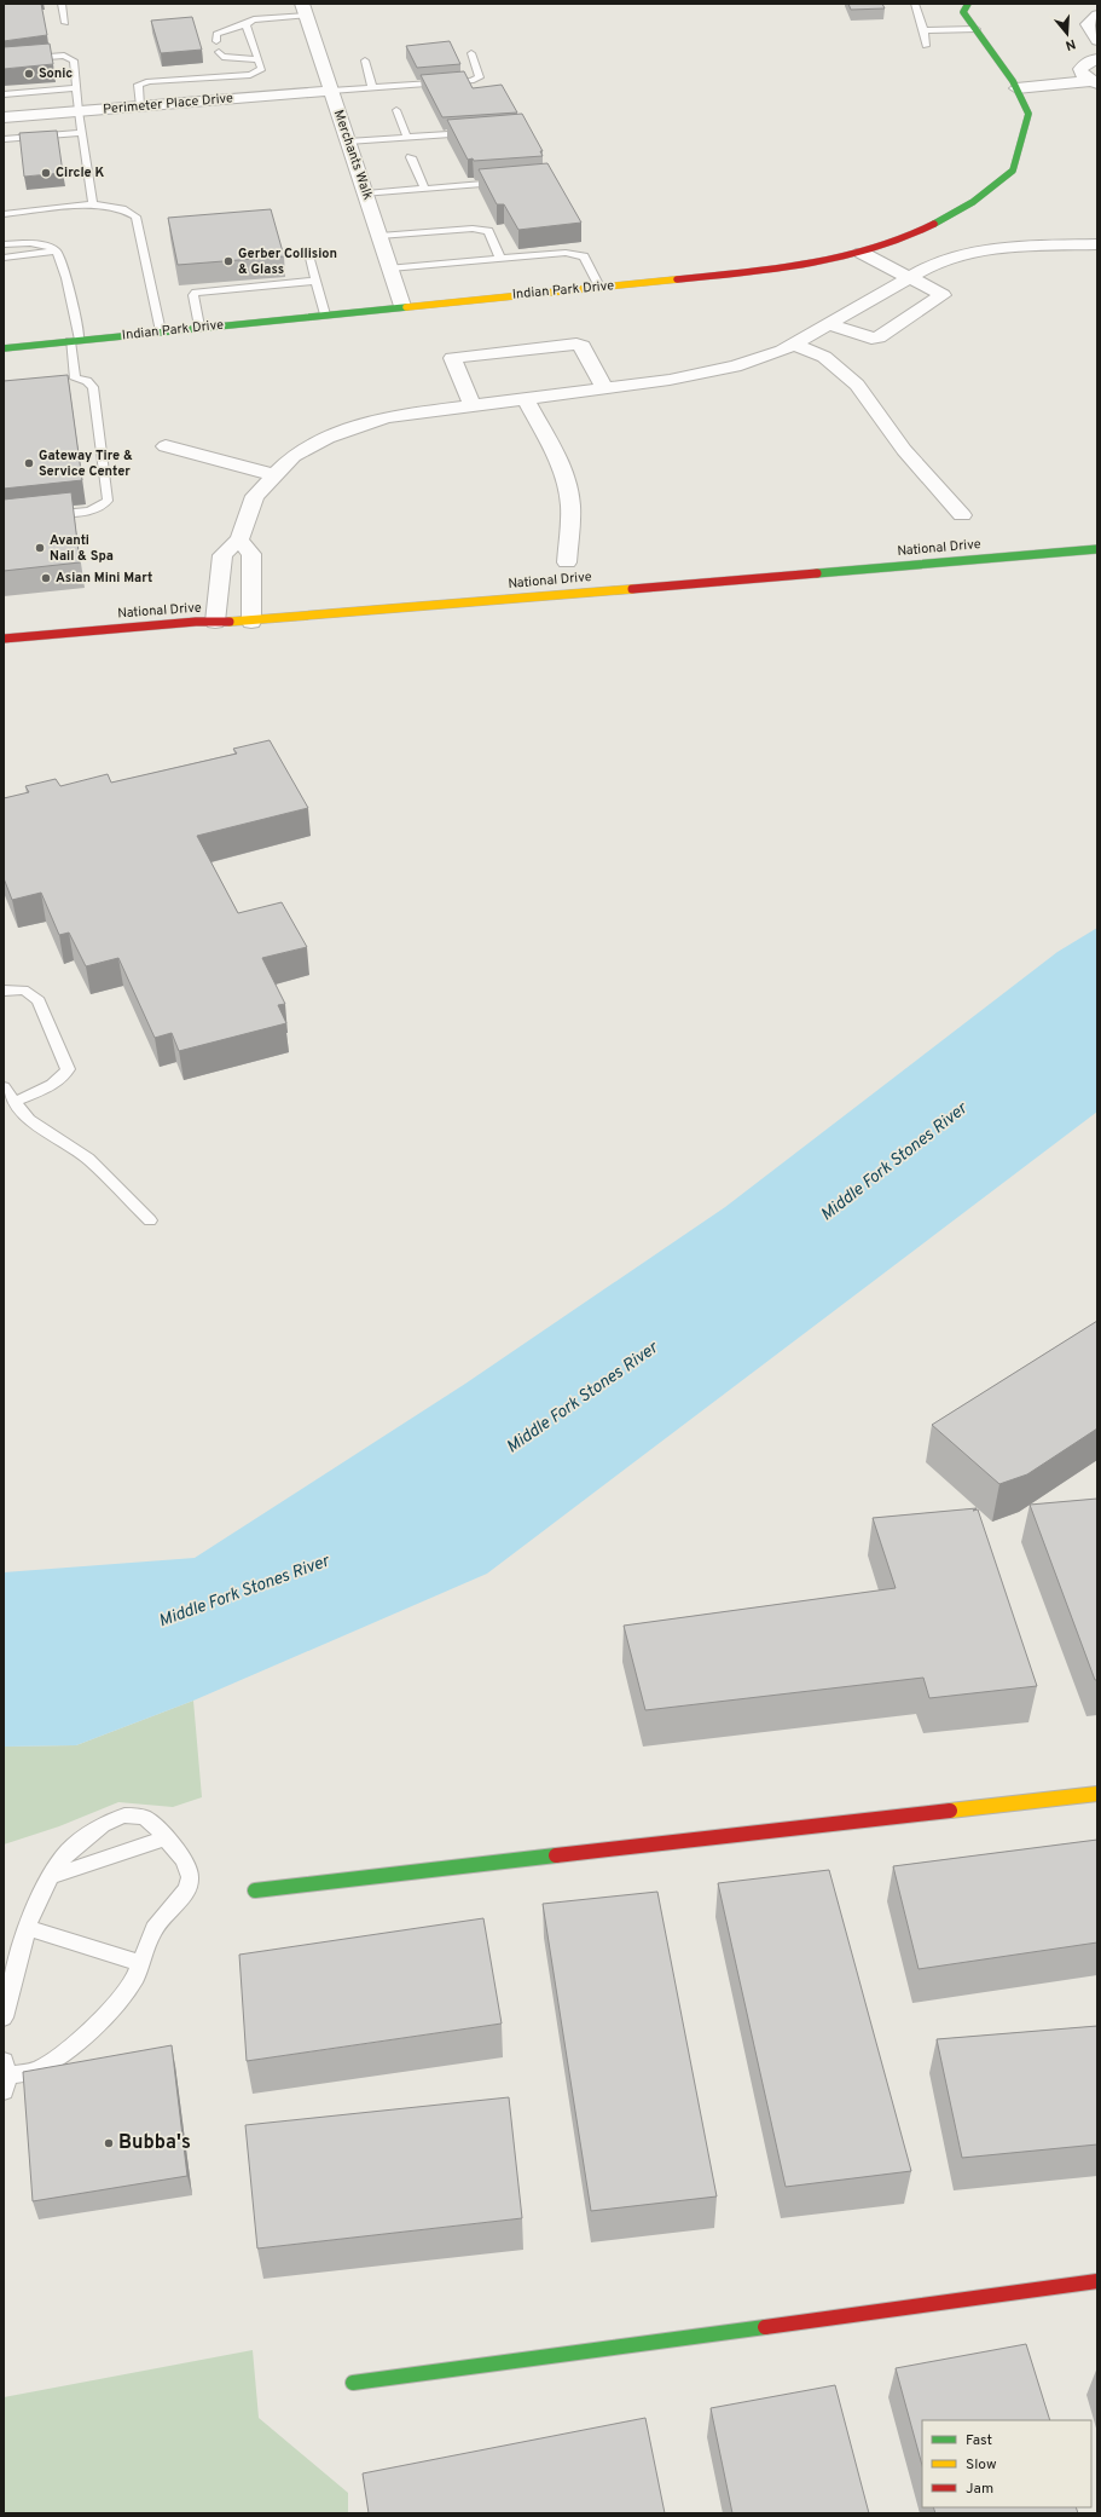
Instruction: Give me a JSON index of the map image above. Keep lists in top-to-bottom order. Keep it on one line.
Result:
{"streets":{"street":["Perimeter Place Drive","Merchants Walk","Indian Park Drive","National Drive"]},"crossings":[["Perimeter Place Drive","Merchants Walk"],["Merchants Walk","Indian Park Drive"]],"water":["Middle Fork Stones River"],"places":["Sonic","Circle K","Gerber Collision & Glass","Gateway Tire & Service Center","Avanti Nail & Spa","Asian Mini Mart","Bubba's"],"legend":["Fast","Slow","Jam"],"north":"bottom"}
